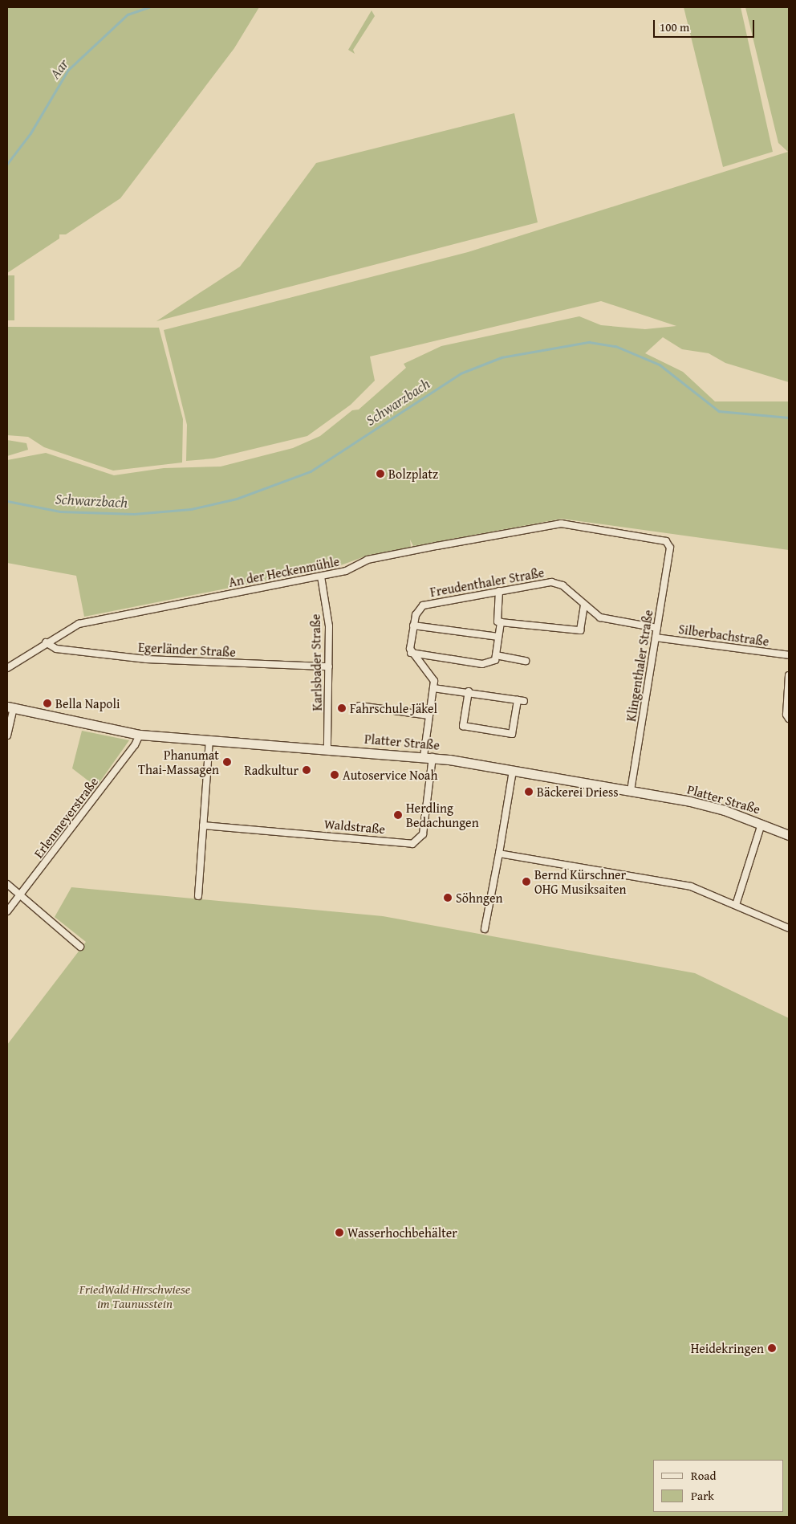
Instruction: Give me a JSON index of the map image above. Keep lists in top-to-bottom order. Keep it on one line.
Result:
{"streets":{"main road":["Platter Straße"],"street":["An der Heckenmühle","Freudenthaler Straße","Silberbachstraße","Egerländer Straße","Karlsbader Straße","Klingenthaler Straße","Erlenmeyerstraße","Waldstraße"]},"crossings":[["An der Heckenmühle","Egerländer Straße"],["An der Heckenmühle","Karlsbader Straße"],["An der Heckenmühle","Klingenthaler Straße"],["Freudenthaler Straße","Klingenthaler Straße"],["Silberbachstraße","Klingenthaler Straße"],["Egerländer Straße","Karlsbader Straße"],["Karlsbader Straße","Platter Straße"],["Klingenthaler Straße","Platter Straße"],["Platter Straße","Erlenmeyerstraße"],["Platter Straße","Waldstraße"]],"water":["Aar","Schwarzbach"],"parks":["FriedWald Hirschwiese im Taunusstein"],"places":["Bolzplatz","Bella Napoli","Fahrschule Jäkel","Phanumat Thai-Massagen","Radkultur","Autoservice Noah","Bäckerei Driess","Herdling Bedachungen","Bernd Kürschner OHG Musiksaiten","Söhngen","Wasserhochbehälter","Heidekringen"],"legend":["Road","Park"],"scale_bar":"100 m"}
